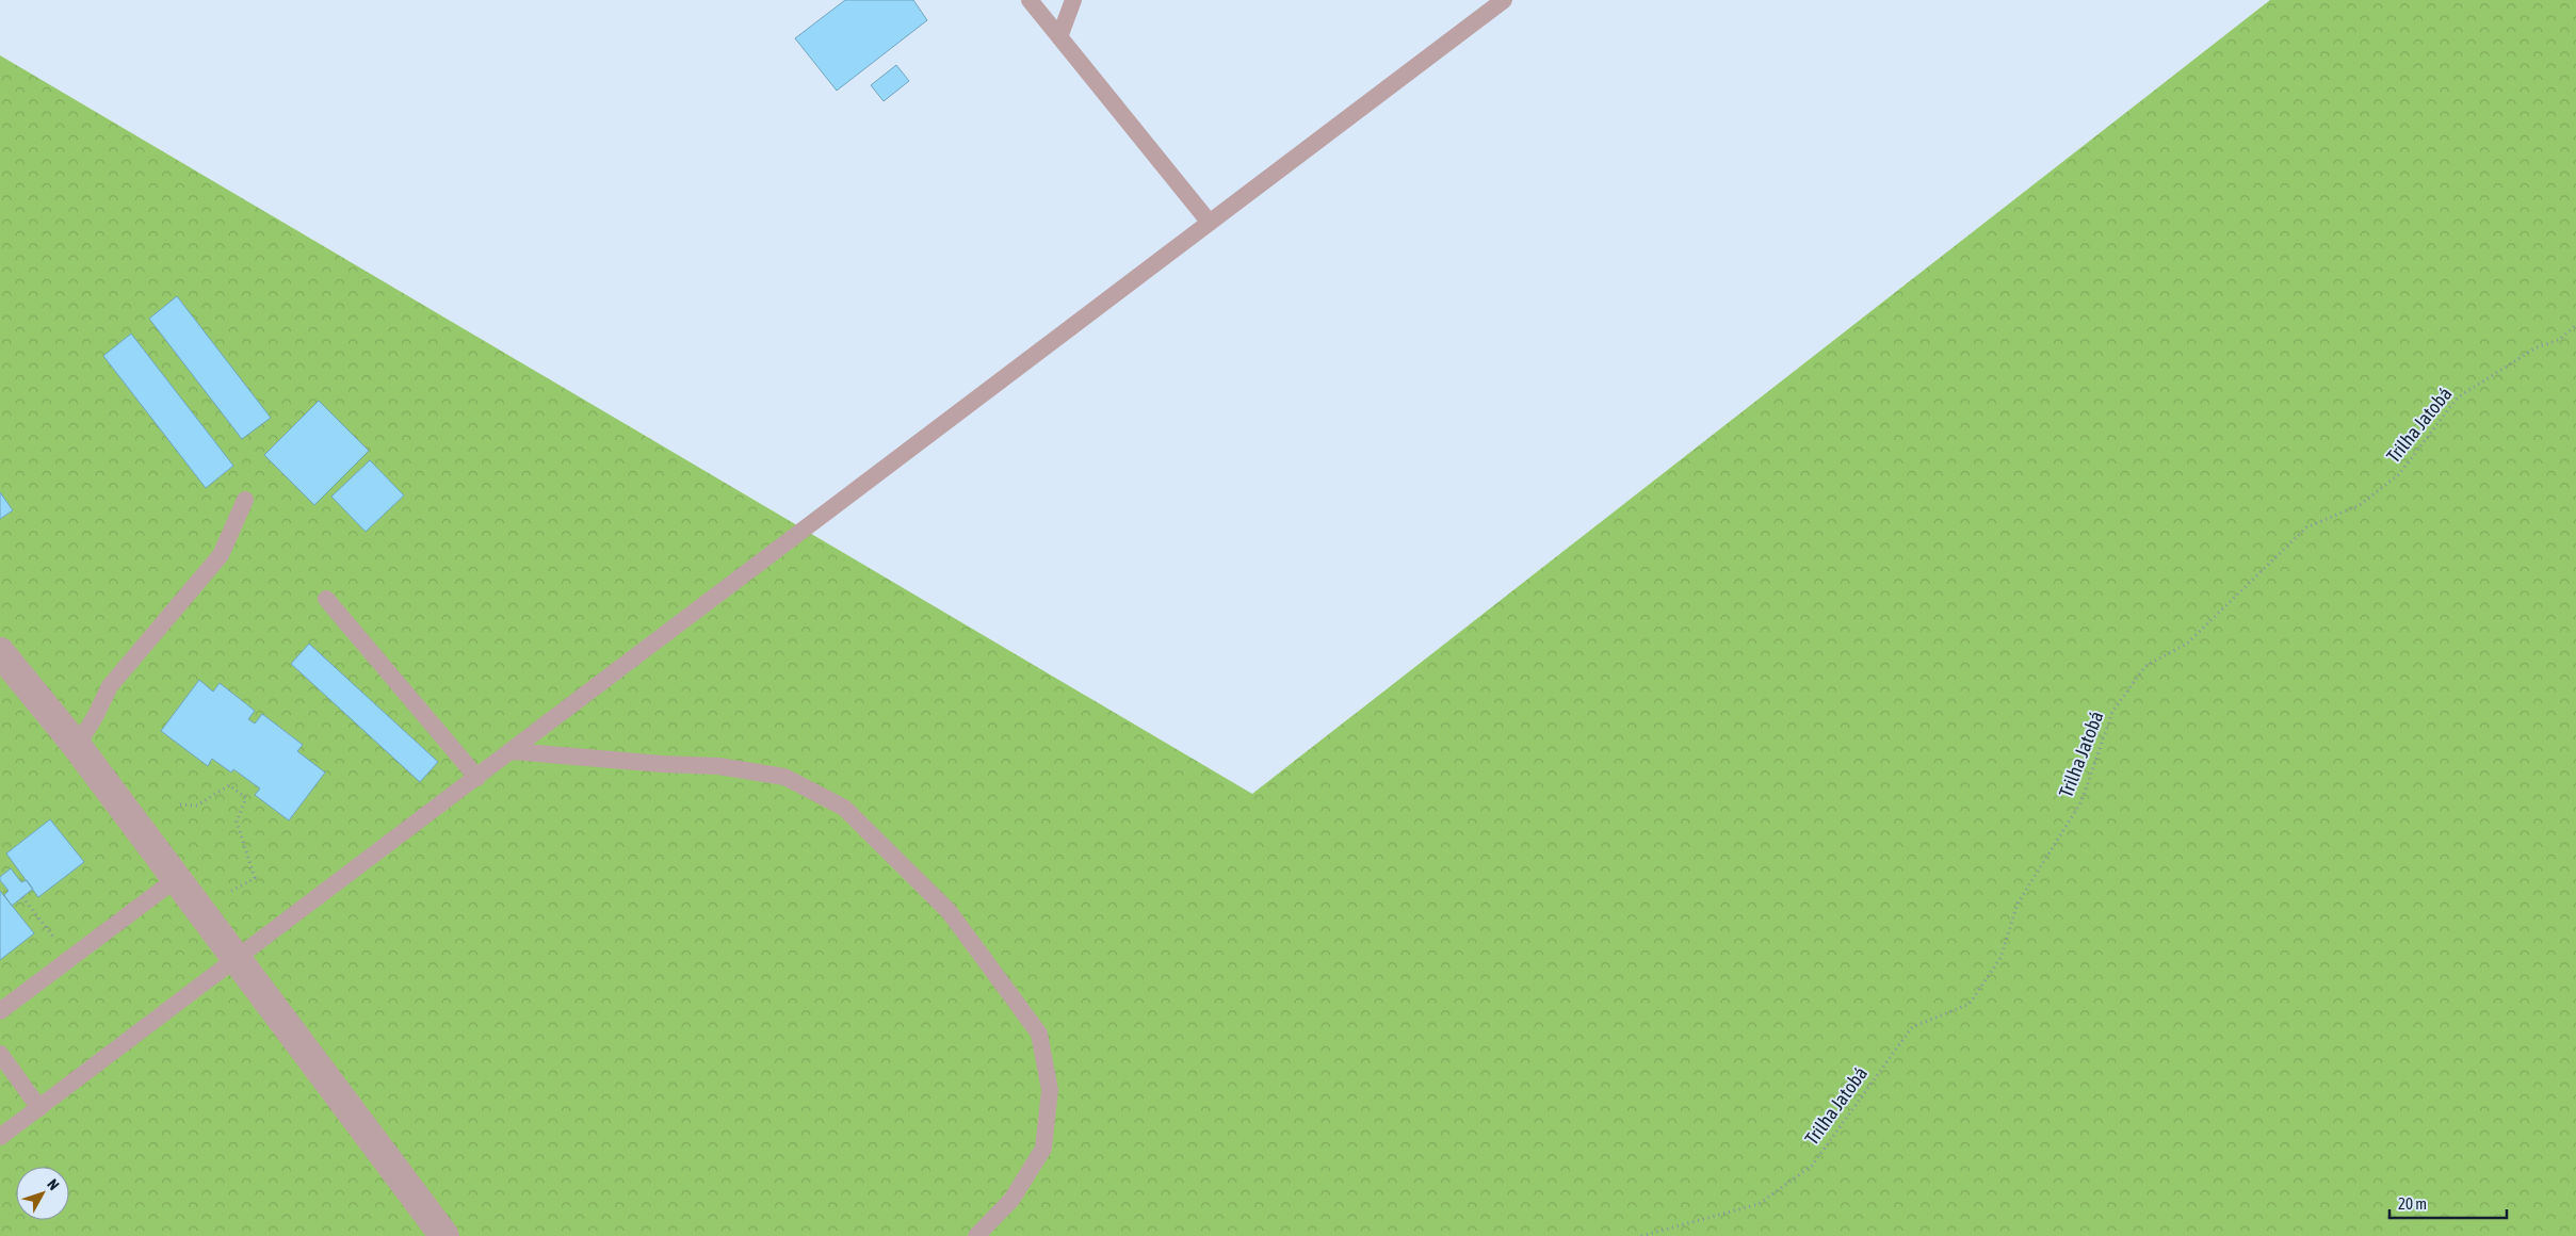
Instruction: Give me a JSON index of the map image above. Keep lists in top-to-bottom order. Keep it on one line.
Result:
{"streets":{"path":["Trilha Jatobá"]},"scale_bar":"20 m","north":"top right"}
